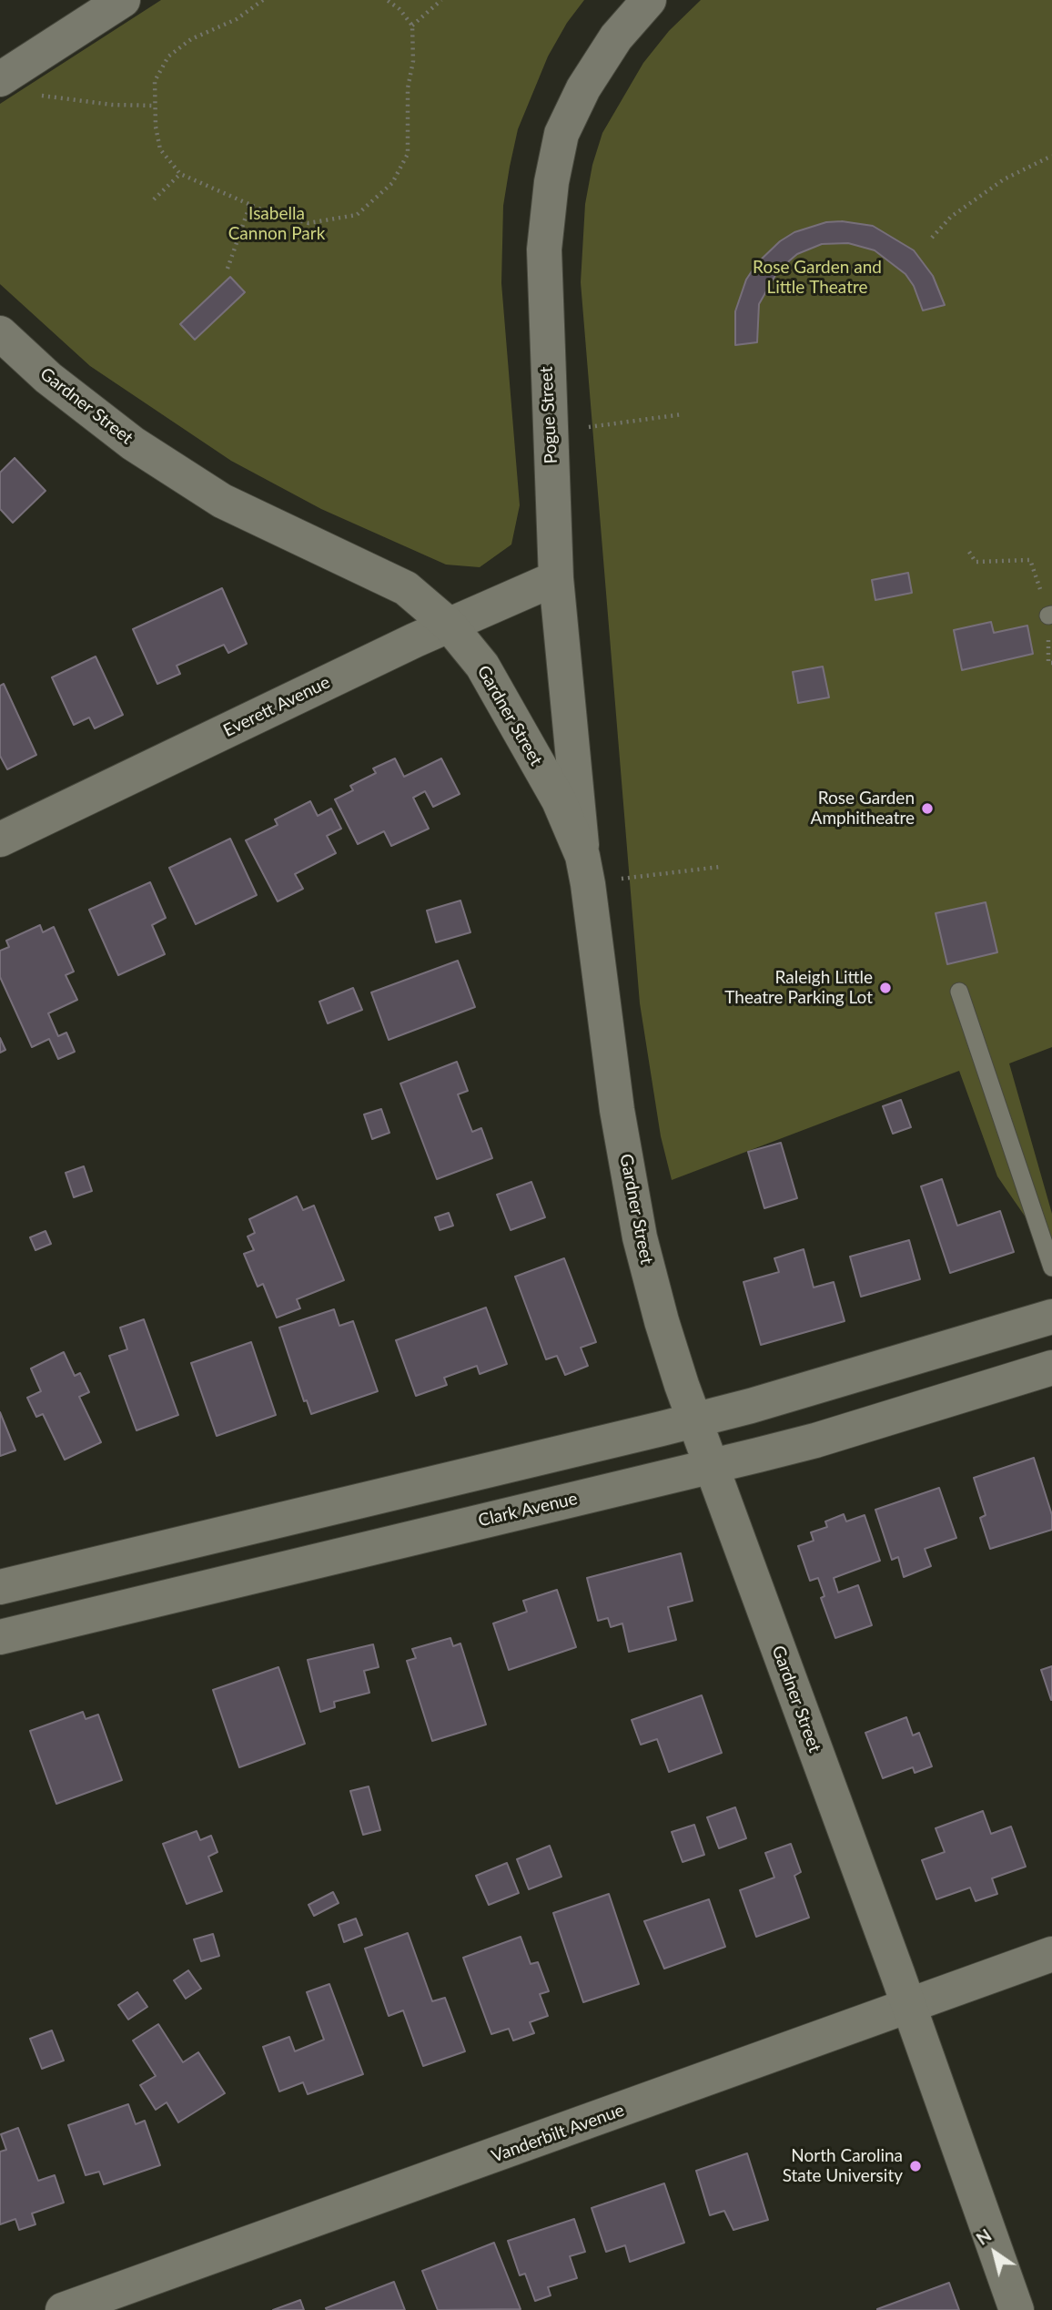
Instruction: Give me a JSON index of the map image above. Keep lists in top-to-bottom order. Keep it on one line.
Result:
{"streets":{"street":["Gardner Street","Pogue Street","Everett Avenue","Clark Avenue","Vanderbilt Avenue"]},"crossings":[["Gardner Street","Pogue Street"],["Gardner Street","Everett Avenue"],["Gardner Street","Clark Avenue"],["Gardner Street","Vanderbilt Avenue"],["Pogue Street","Everett Avenue"]],"parks":["Isabella Cannon Park","Rose Garden and Little Theatre"],"places":["Rose Garden Amphitheatre","Raleigh Little Theatre Parking Lot","North Carolina State University"],"north":"top left"}
